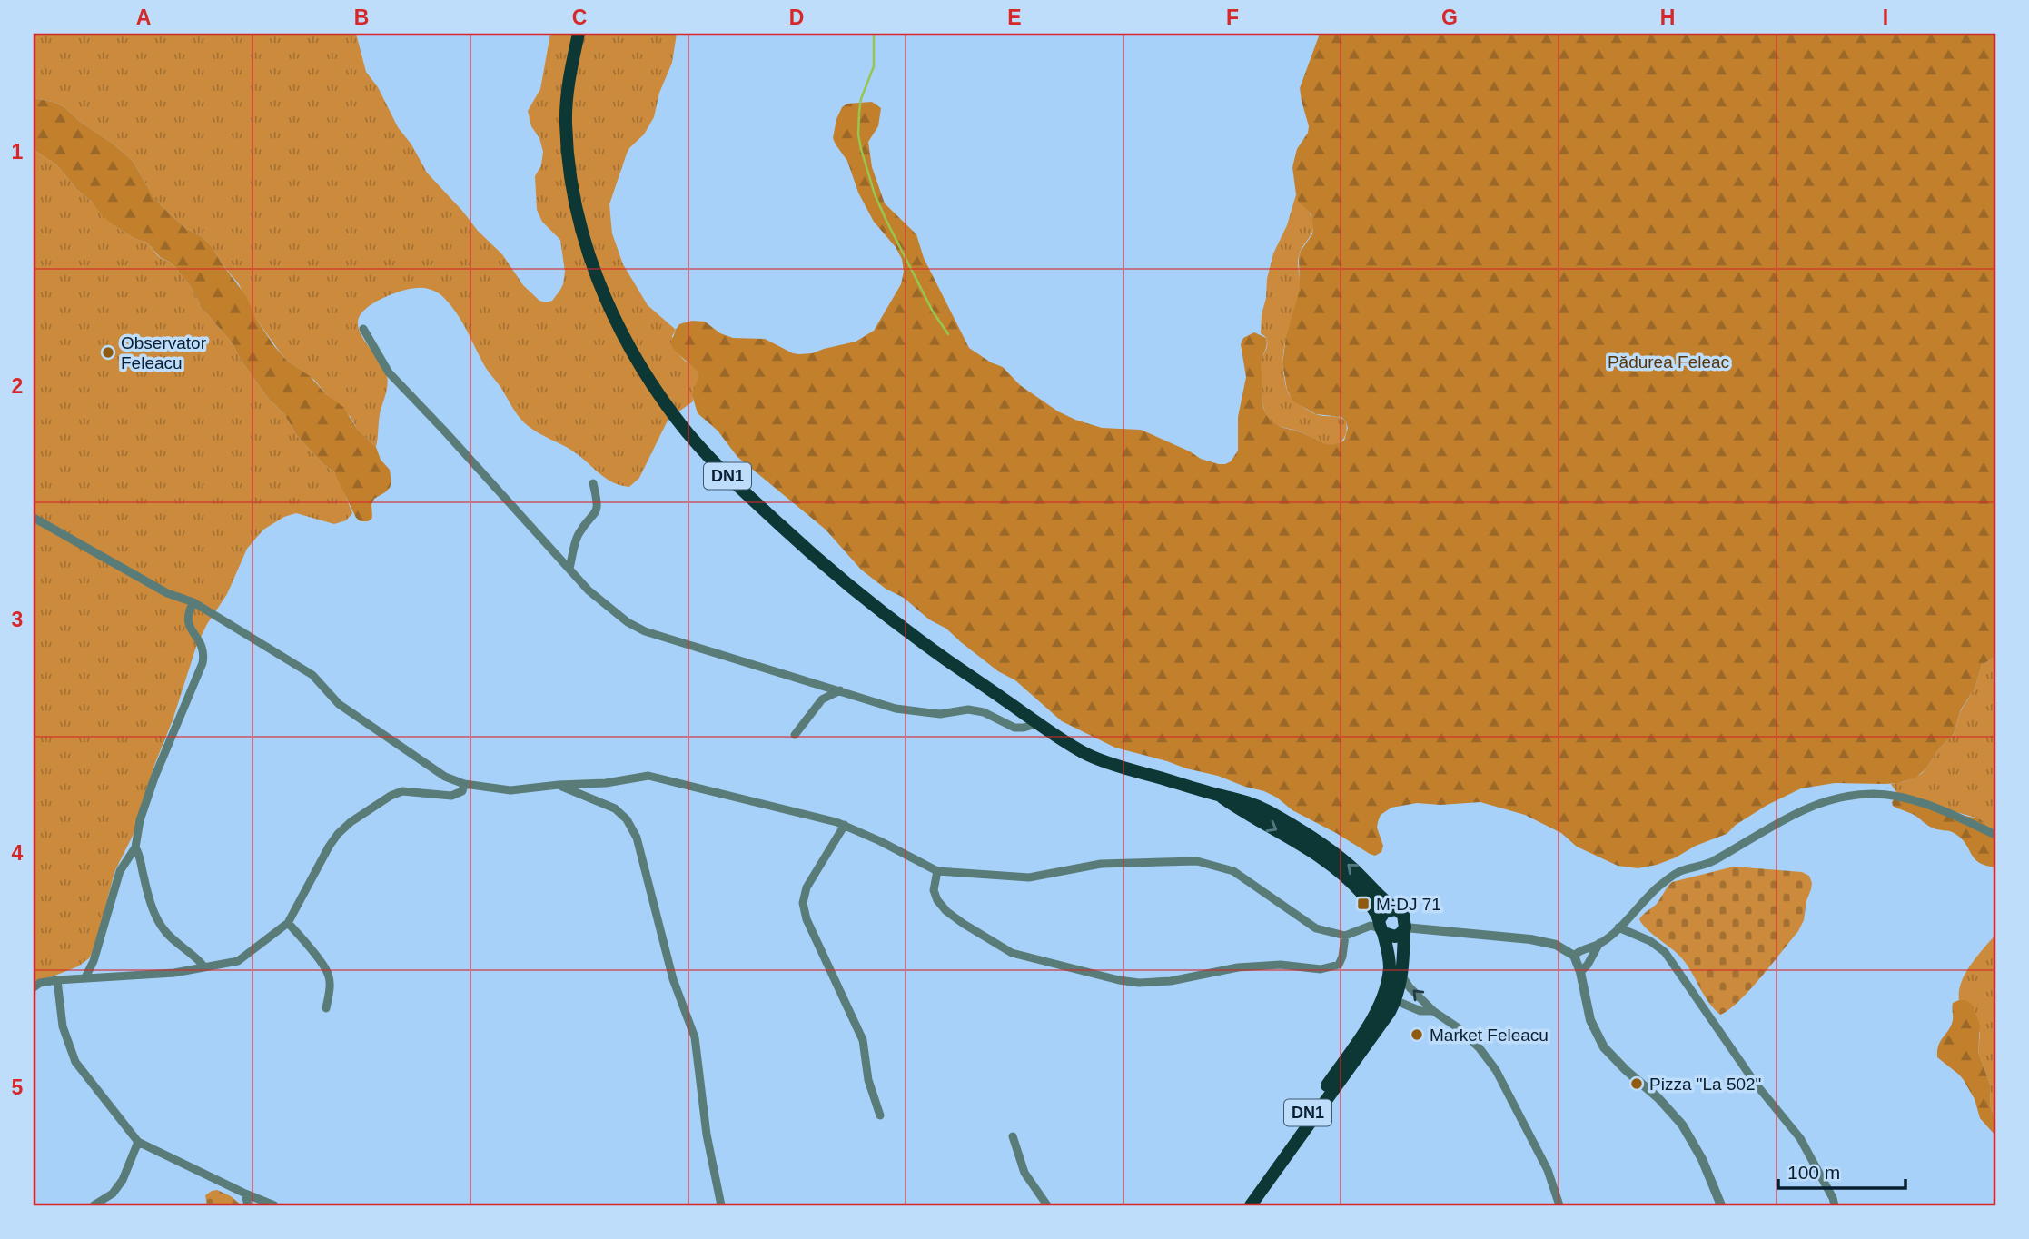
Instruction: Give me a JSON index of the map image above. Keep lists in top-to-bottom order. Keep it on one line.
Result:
{"streets":{"main road":["DN1"]},"parks":["Pădurea Feleac"],"places":{"other":["Observator Feleacu","Market Feleacu","Pizza \"La 502\""],"transit":["M-DJ 71"]},"scale_bar":"100 m","grid":{"columns":["A","B","C","D","E","F","G","H","I"],"rows":["1","2","3","4","5"]}}
